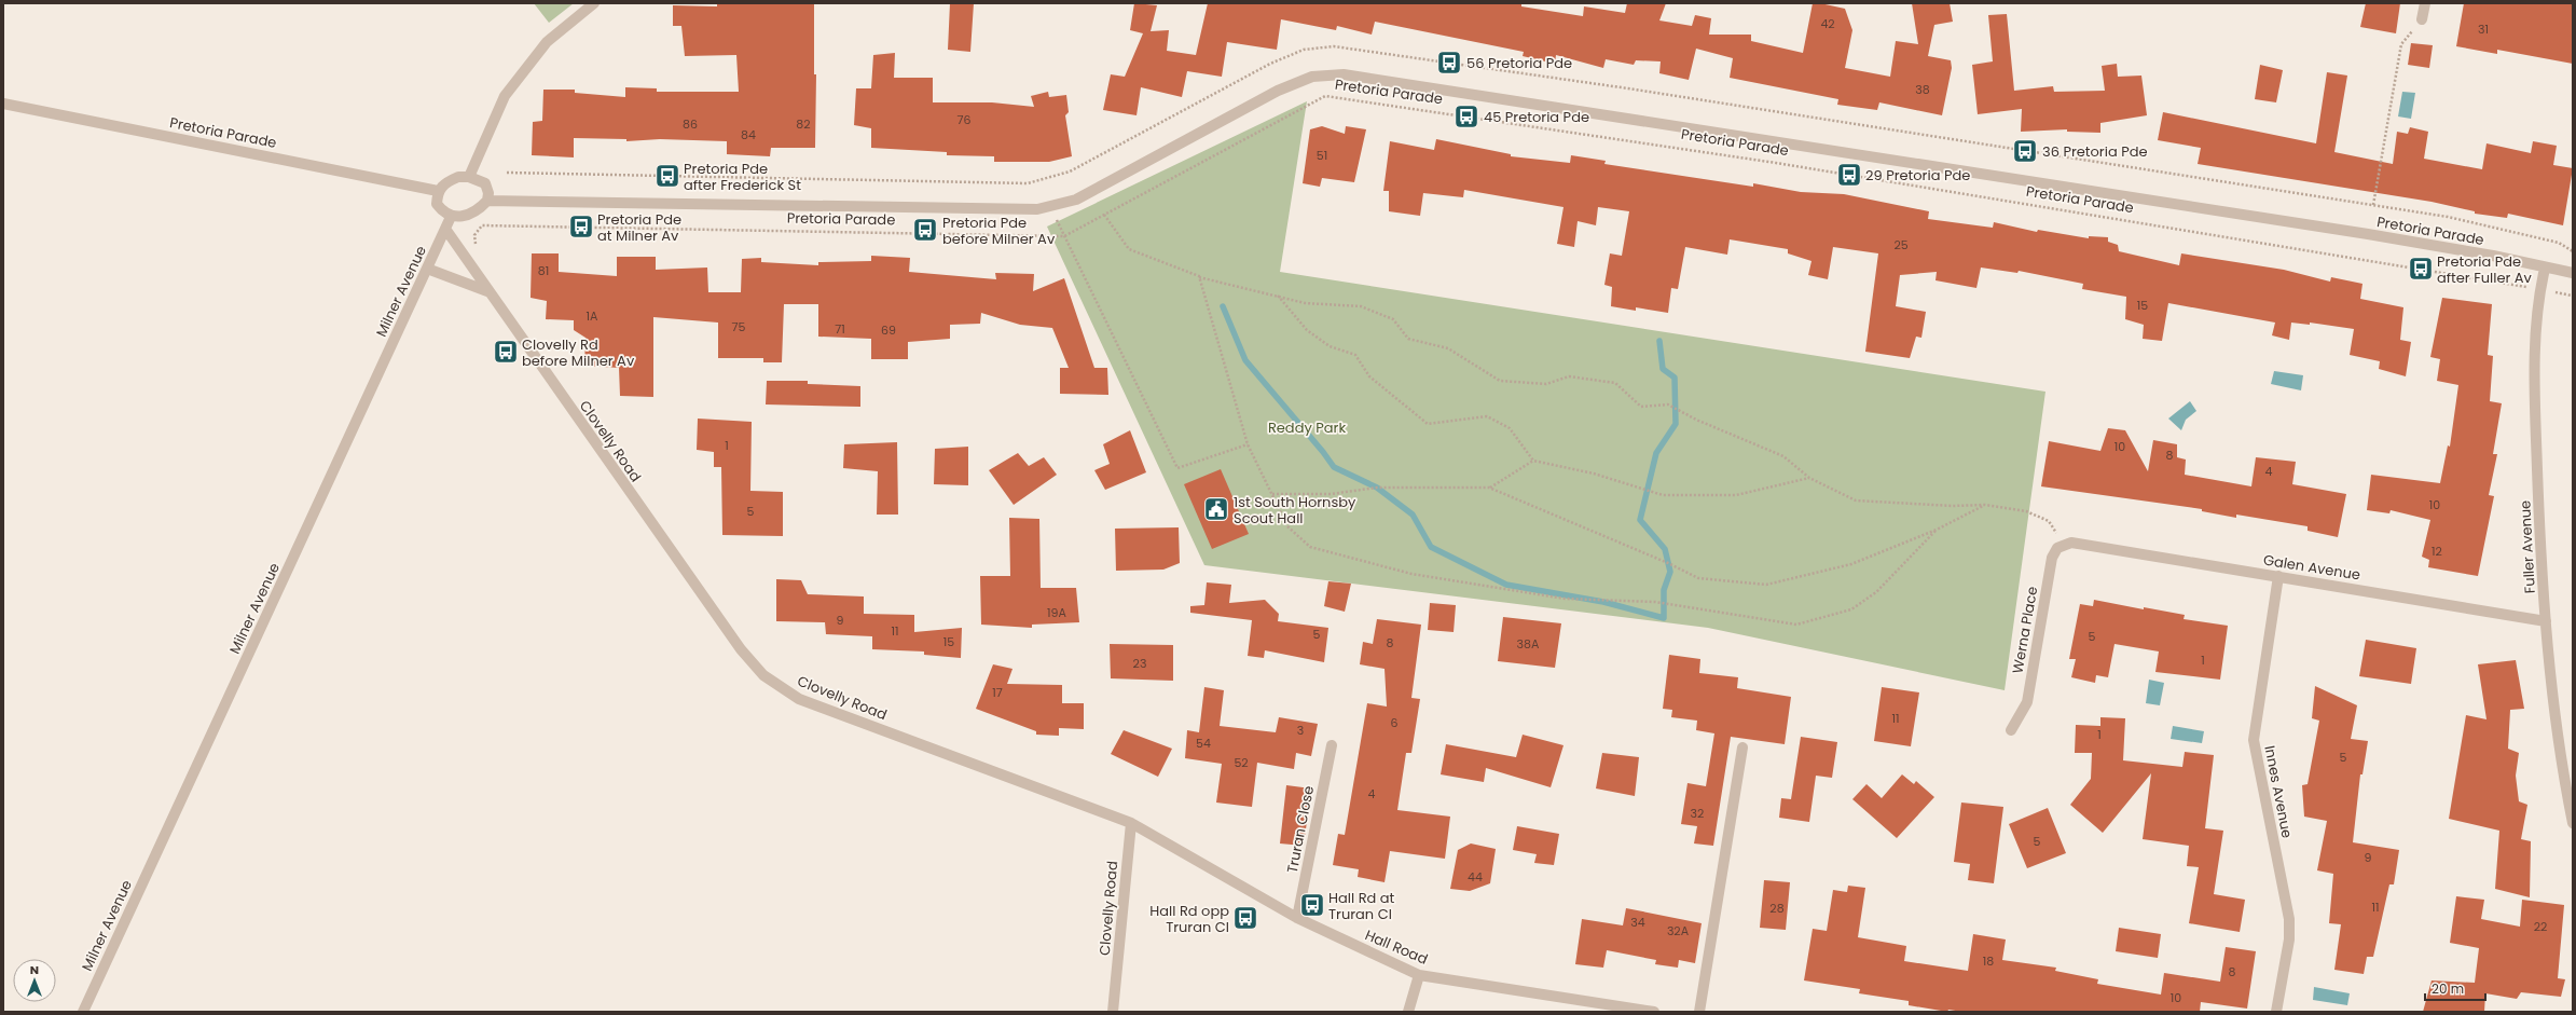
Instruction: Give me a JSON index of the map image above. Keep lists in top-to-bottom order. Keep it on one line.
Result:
{"streets":{"street":["Pretoria Parade","Milner Avenue","Clovelly Road","Fuller Avenue","Galen Avenue","Werna Place","Innes Avenue","Truran Close","Hall Road"]},"crossings":[["Pretoria Parade","Milner Avenue"],["Pretoria Parade","Fuller Avenue"],["Milner Avenue","Clovelly Road"],["Clovelly Road","Hall Road"],["Fuller Avenue","Galen Avenue"],["Galen Avenue","Werna Place"],["Galen Avenue","Innes Avenue"],["Truran Close","Hall Road"]],"parks":["Reddy Park"],"places":{"bus stop":["56 Pretoria Pde","45 Pretoria Pde","36 Pretoria Pde","29 Pretoria Pde","Pretoria Pde after Frederick St","Pretoria Pde at Milner Av","Pretoria Pde before Milner Av","Pretoria Pde after Fuller Av","Clovelly Rd before Milner Av","Hall Rd at Truran Cl","Hall Rd opp Truran Cl"],"public building":["1st South Hornsby Scout Hall"]},"house_numbers":["42","31","38","76","86","82","84","51","25","81","15","1A","75","71","69","1","10","8","4","10","5","12","19A","9","11","5","5","15","8","38A","1","23","17","11","6","3","1","54","5","52","4","32","5","9","44","11","28","34","22","32A","18","8","10"],"scale_bar":"20 m","north":"top"}
